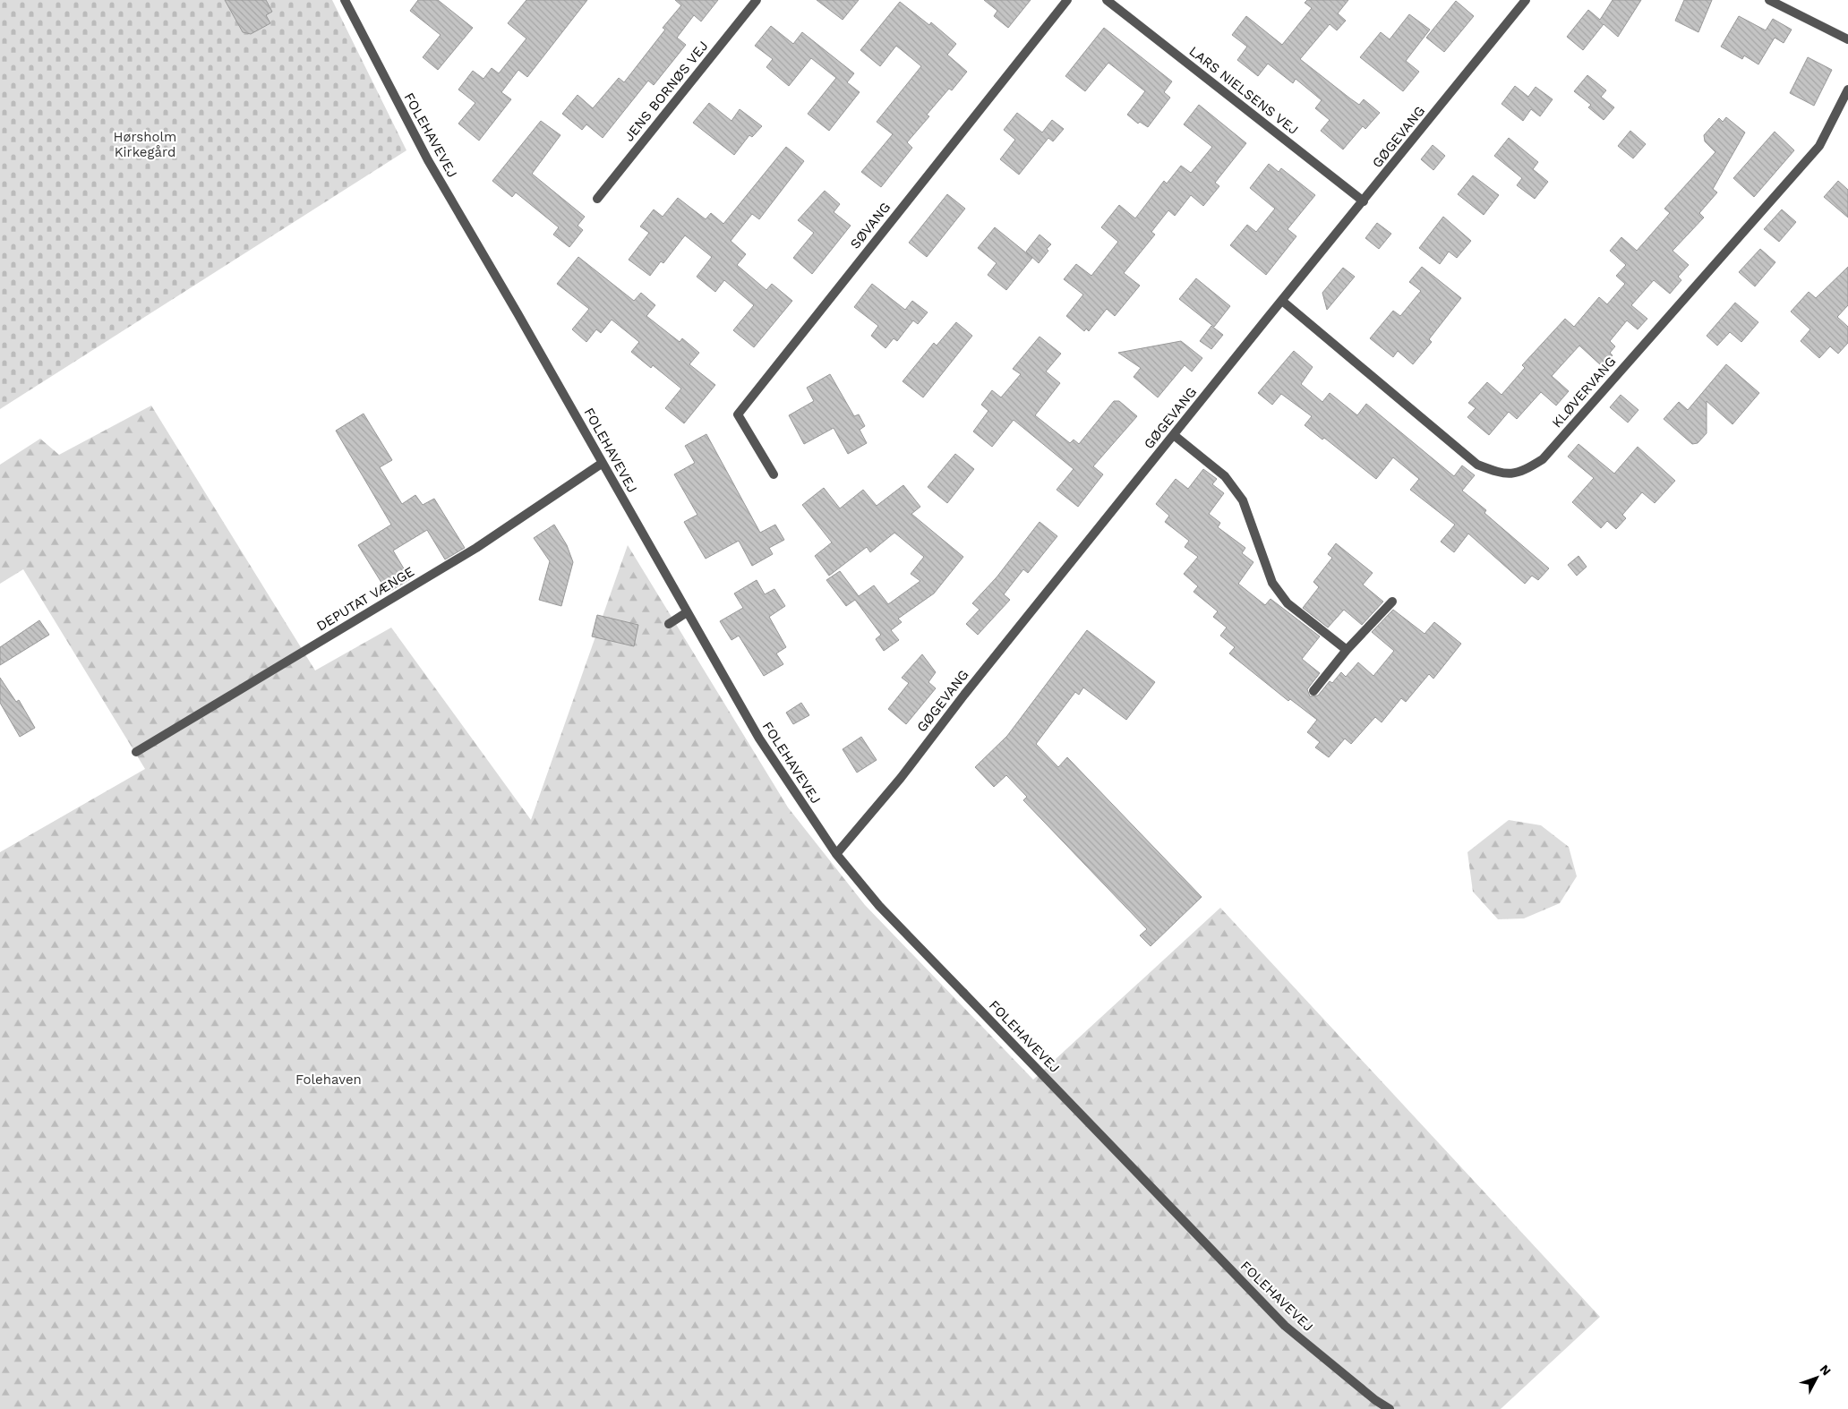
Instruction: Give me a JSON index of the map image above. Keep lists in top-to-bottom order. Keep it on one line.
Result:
{"streets":{"street":["LARS NIELSENS VEJ","JENS BORNØS VEJ","FOLEHAVEVEJ","GØGEVANG","SØVANG","KLØVERVANG","DEPUTAT VÆNGE"]},"crossings":[["LARS NIELSENS VEJ","GØGEVANG"],["FOLEHAVEVEJ","GØGEVANG"],["FOLEHAVEVEJ","DEPUTAT VÆNGE"],["GØGEVANG","KLØVERVANG"]],"parks":["Hørsholm Kirkegård","Folehaven"],"north":"top right"}
